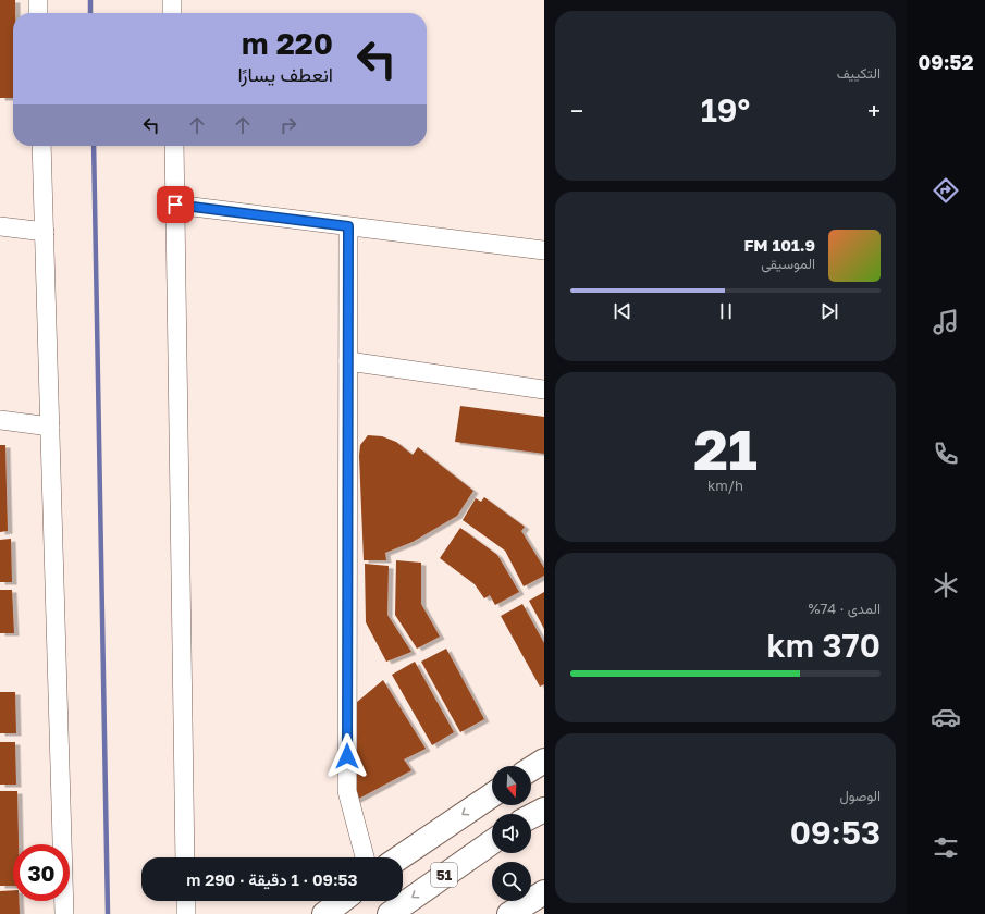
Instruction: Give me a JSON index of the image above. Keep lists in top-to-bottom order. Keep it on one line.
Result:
{"streets":{"main road":["51"]},"north":"bottom","page":{"tabs":"09:52","tile":["التكييف",["21","km/h"],["المدى · 74%","370 km"],["الوصول","09:53"]],"turn":["220 m","انعطف يسارًا"],"heat":["−","19°","+"],"song":["101.9 FM","الموسيقى"],"limit":"30","trip":"09:53 · 1 دقيقة · 290 m"}}
